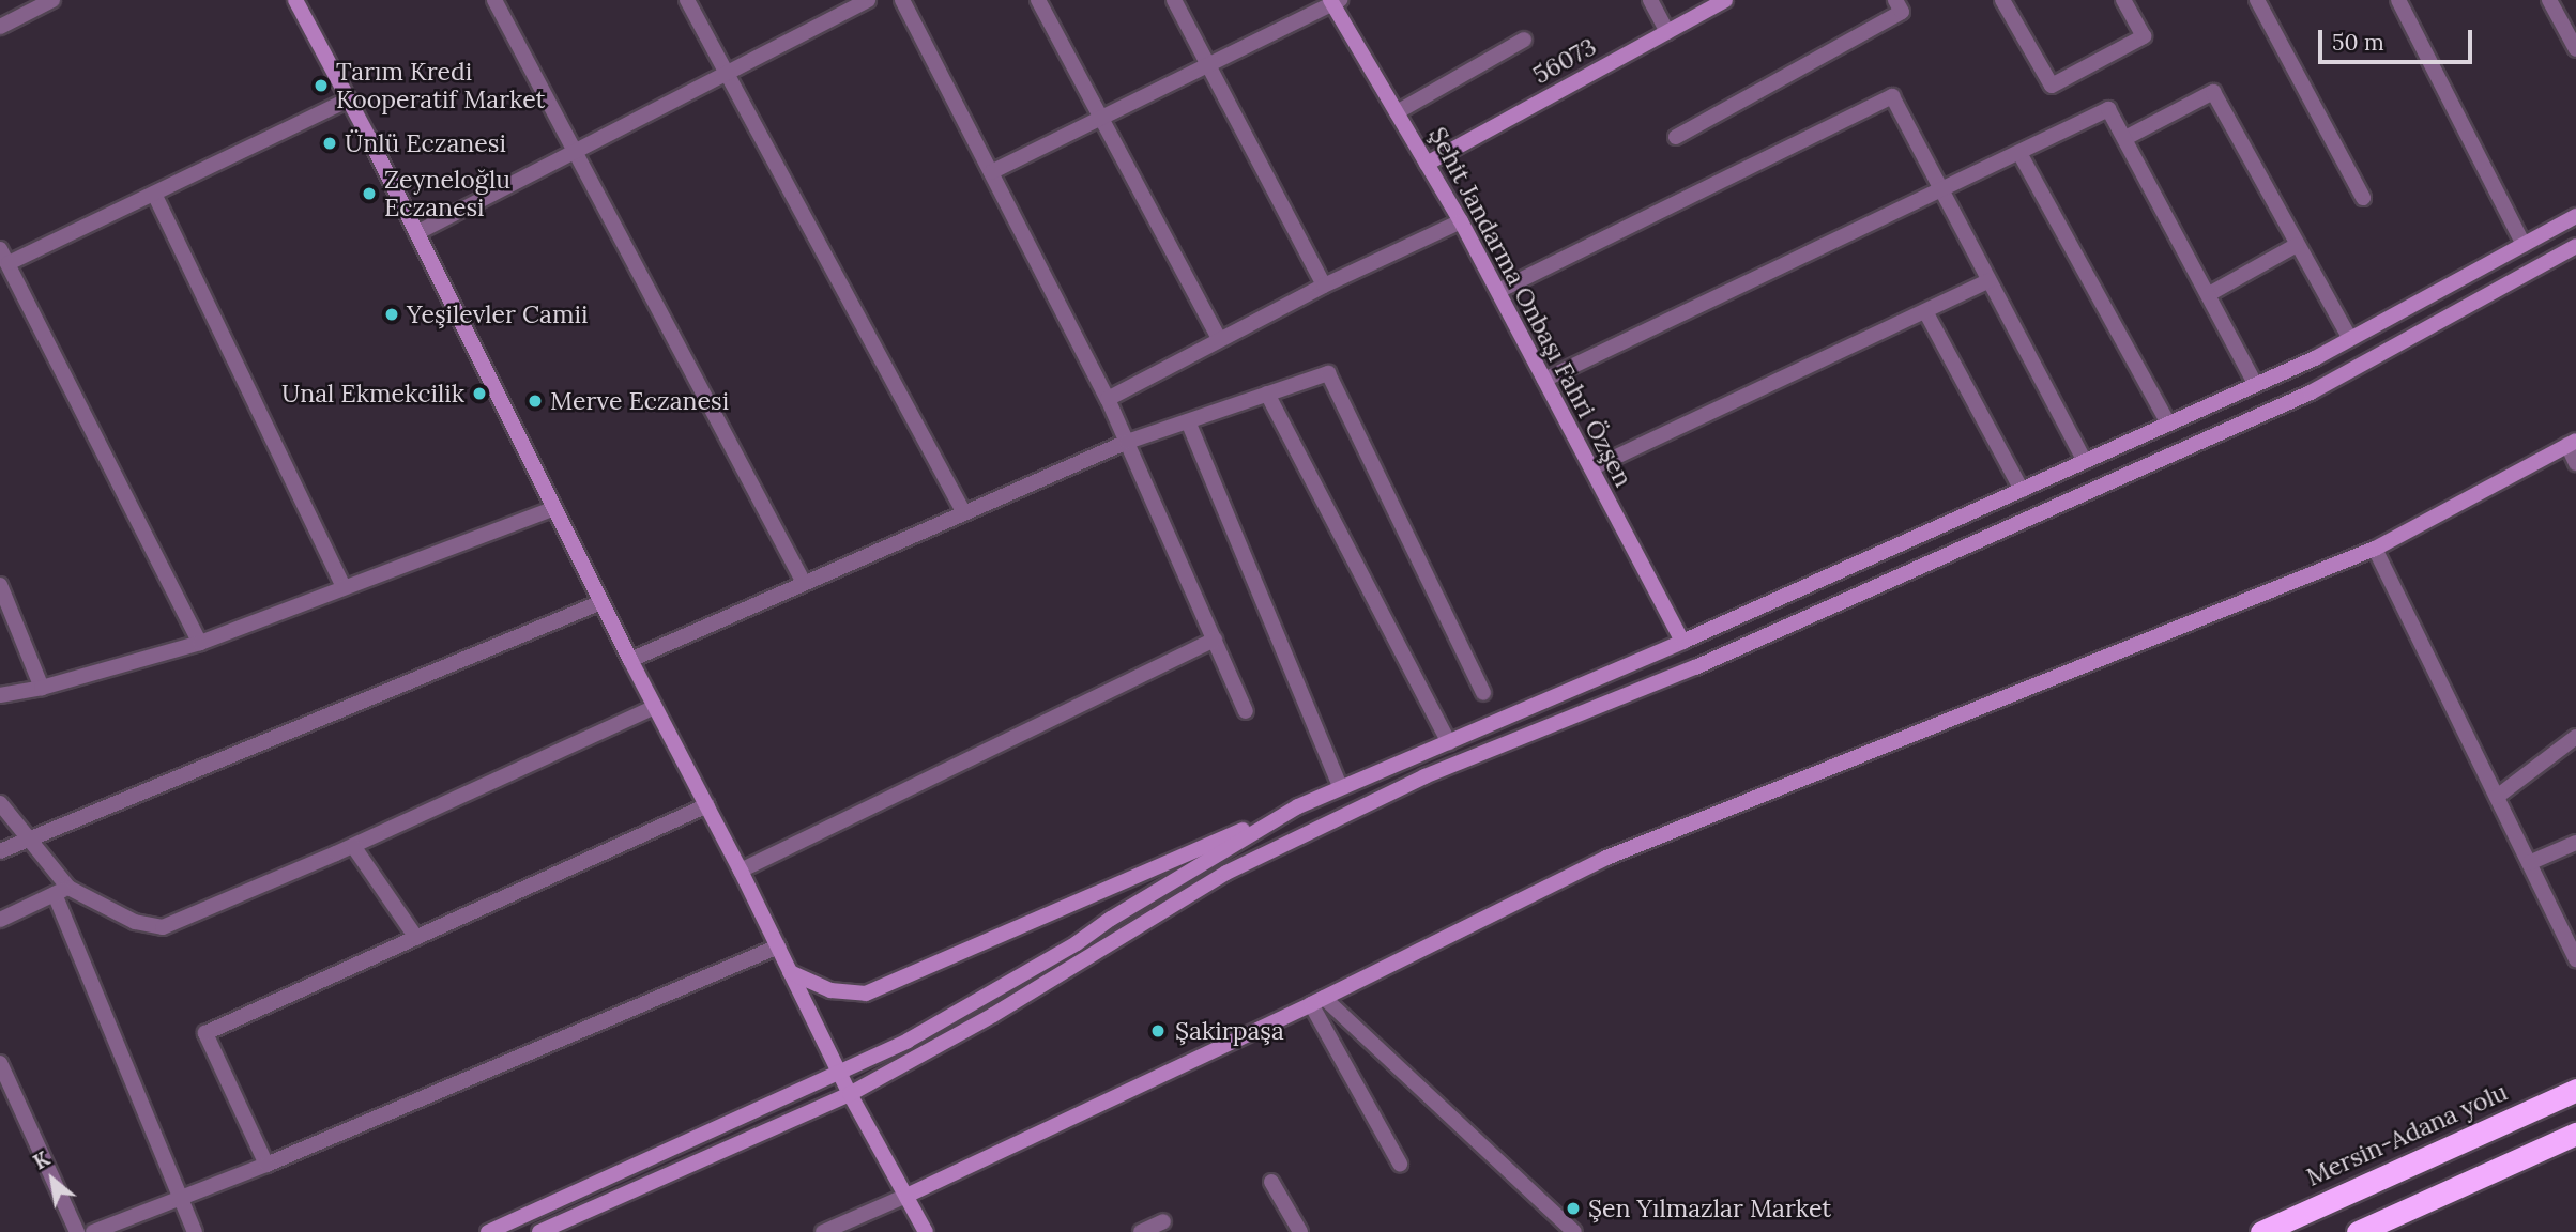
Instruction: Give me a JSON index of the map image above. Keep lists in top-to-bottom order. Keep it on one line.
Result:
{"streets":{"highway":["Mersin-Adana yolu"],"main road":["56073","Şehit Jandarma Onbaşı Fahri Özşen"]},"crossings":[["56073","Şehit Jandarma Onbaşı Fahri Özşen"]],"places":["Tarım Kredi Kooperatif Market","Ünlü Eczanesi","Zeyneloğlu Eczanesi","Yeşilevler Camii","Unal Ekmekcilik","Merve Eczanesi","Şakirpaşa","Şen Yılmazlar Market"],"scale_bar":"50 m","north":"top left"}
